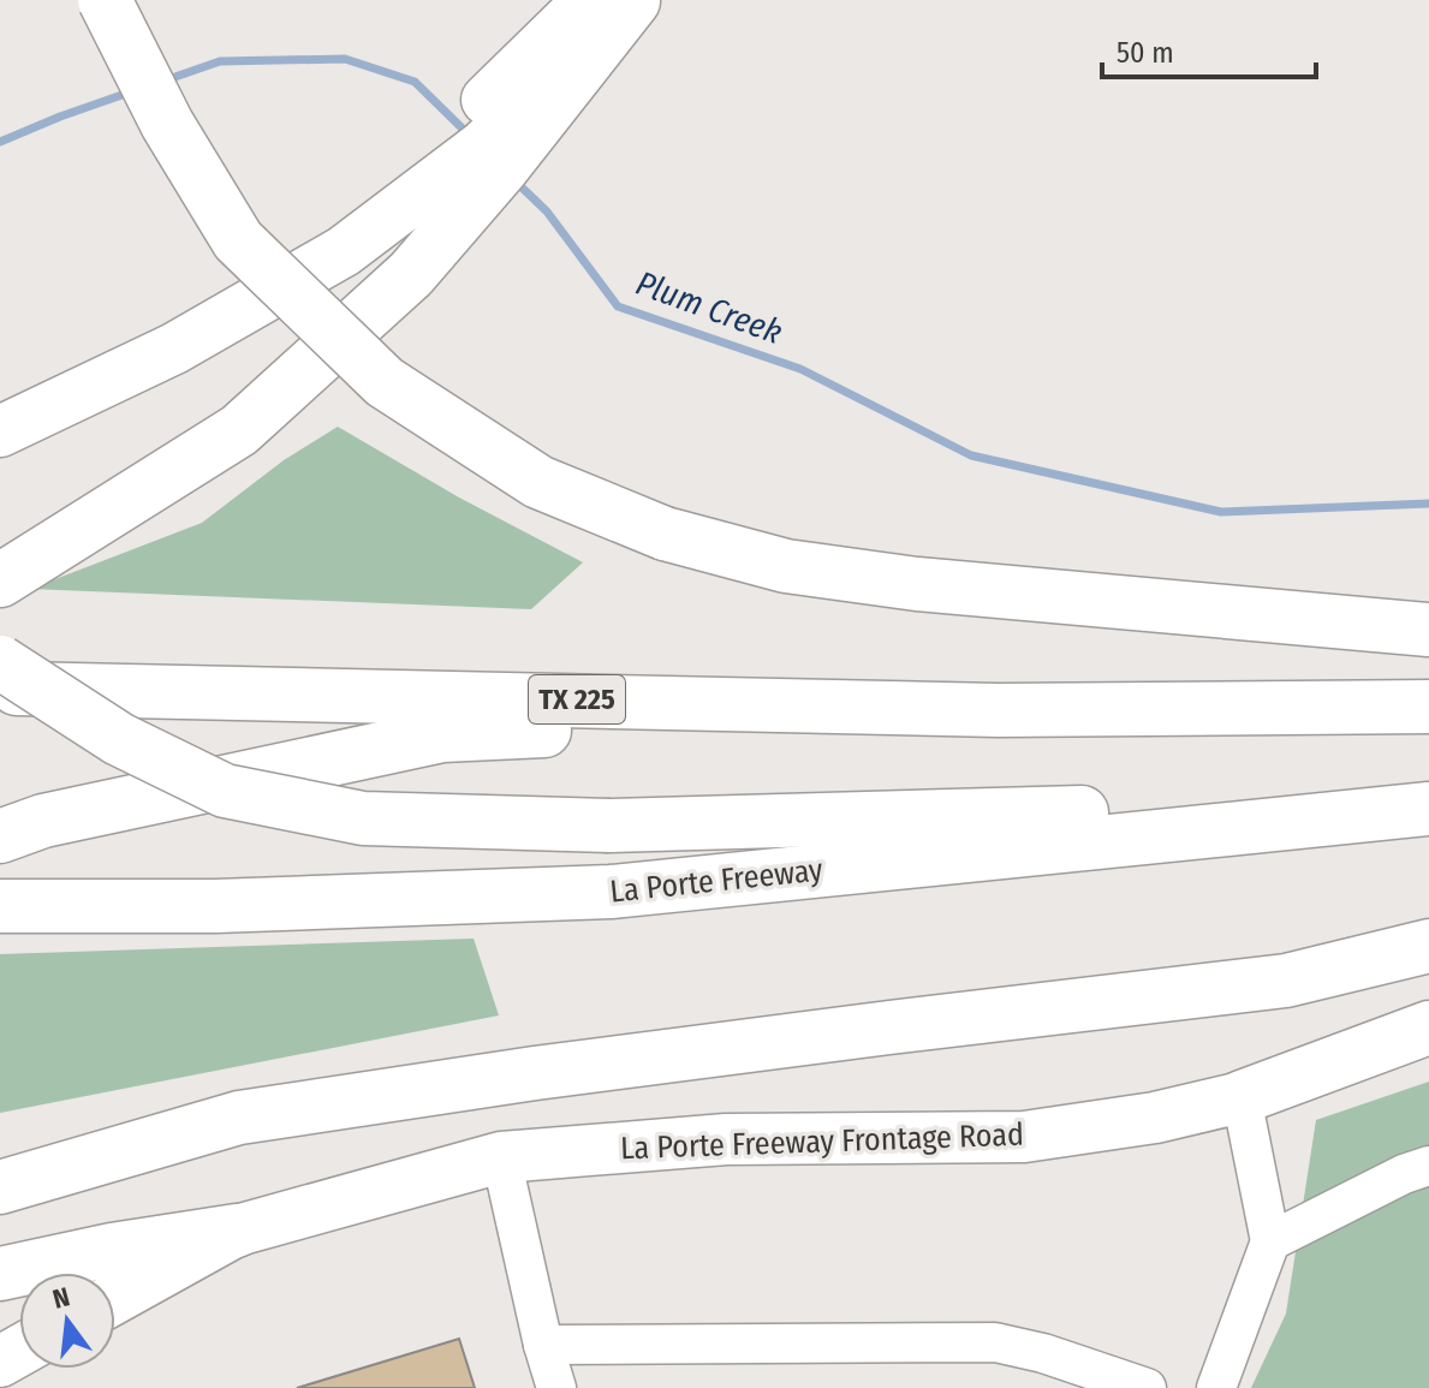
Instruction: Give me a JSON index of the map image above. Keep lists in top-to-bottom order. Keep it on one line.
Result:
{"streets":{"highway":["TX 225","La Porte Freeway"],"main road":["La Porte Freeway Frontage Road"]},"water":["Plum Creek"],"scale_bar":"50 m","north":"top"}
